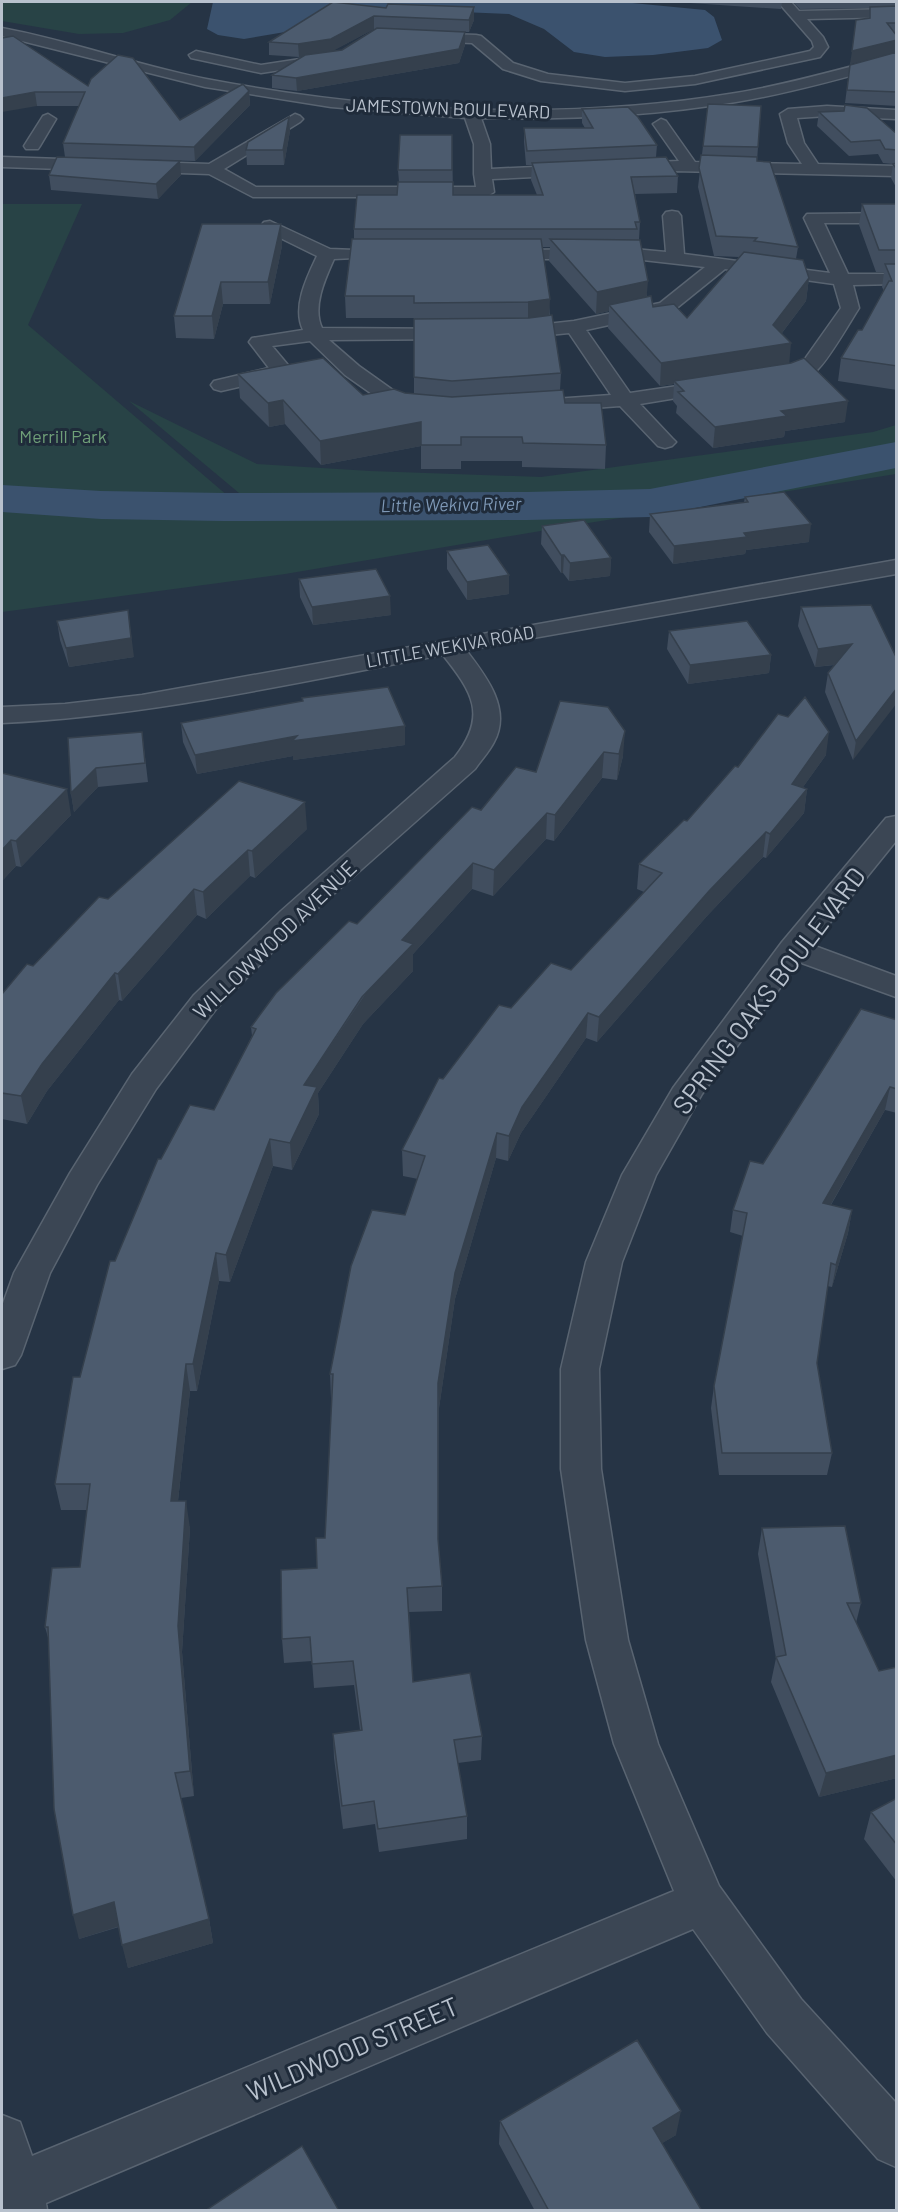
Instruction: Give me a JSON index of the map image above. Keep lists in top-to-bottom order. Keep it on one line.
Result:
{"streets":{"street":["JAMESTOWN BOULEVARD","LITTLE WEKIVA ROAD","WILLOWWOOD AVENUE","SPRING OAKS BOULEVARD","WILDWOOD STREET"]},"crossings":[["LITTLE WEKIVA ROAD","WILLOWWOOD AVENUE"],["SPRING OAKS BOULEVARD","WILDWOOD STREET"]],"water":["Little Wekiva River"],"parks":["Merrill Park"]}
